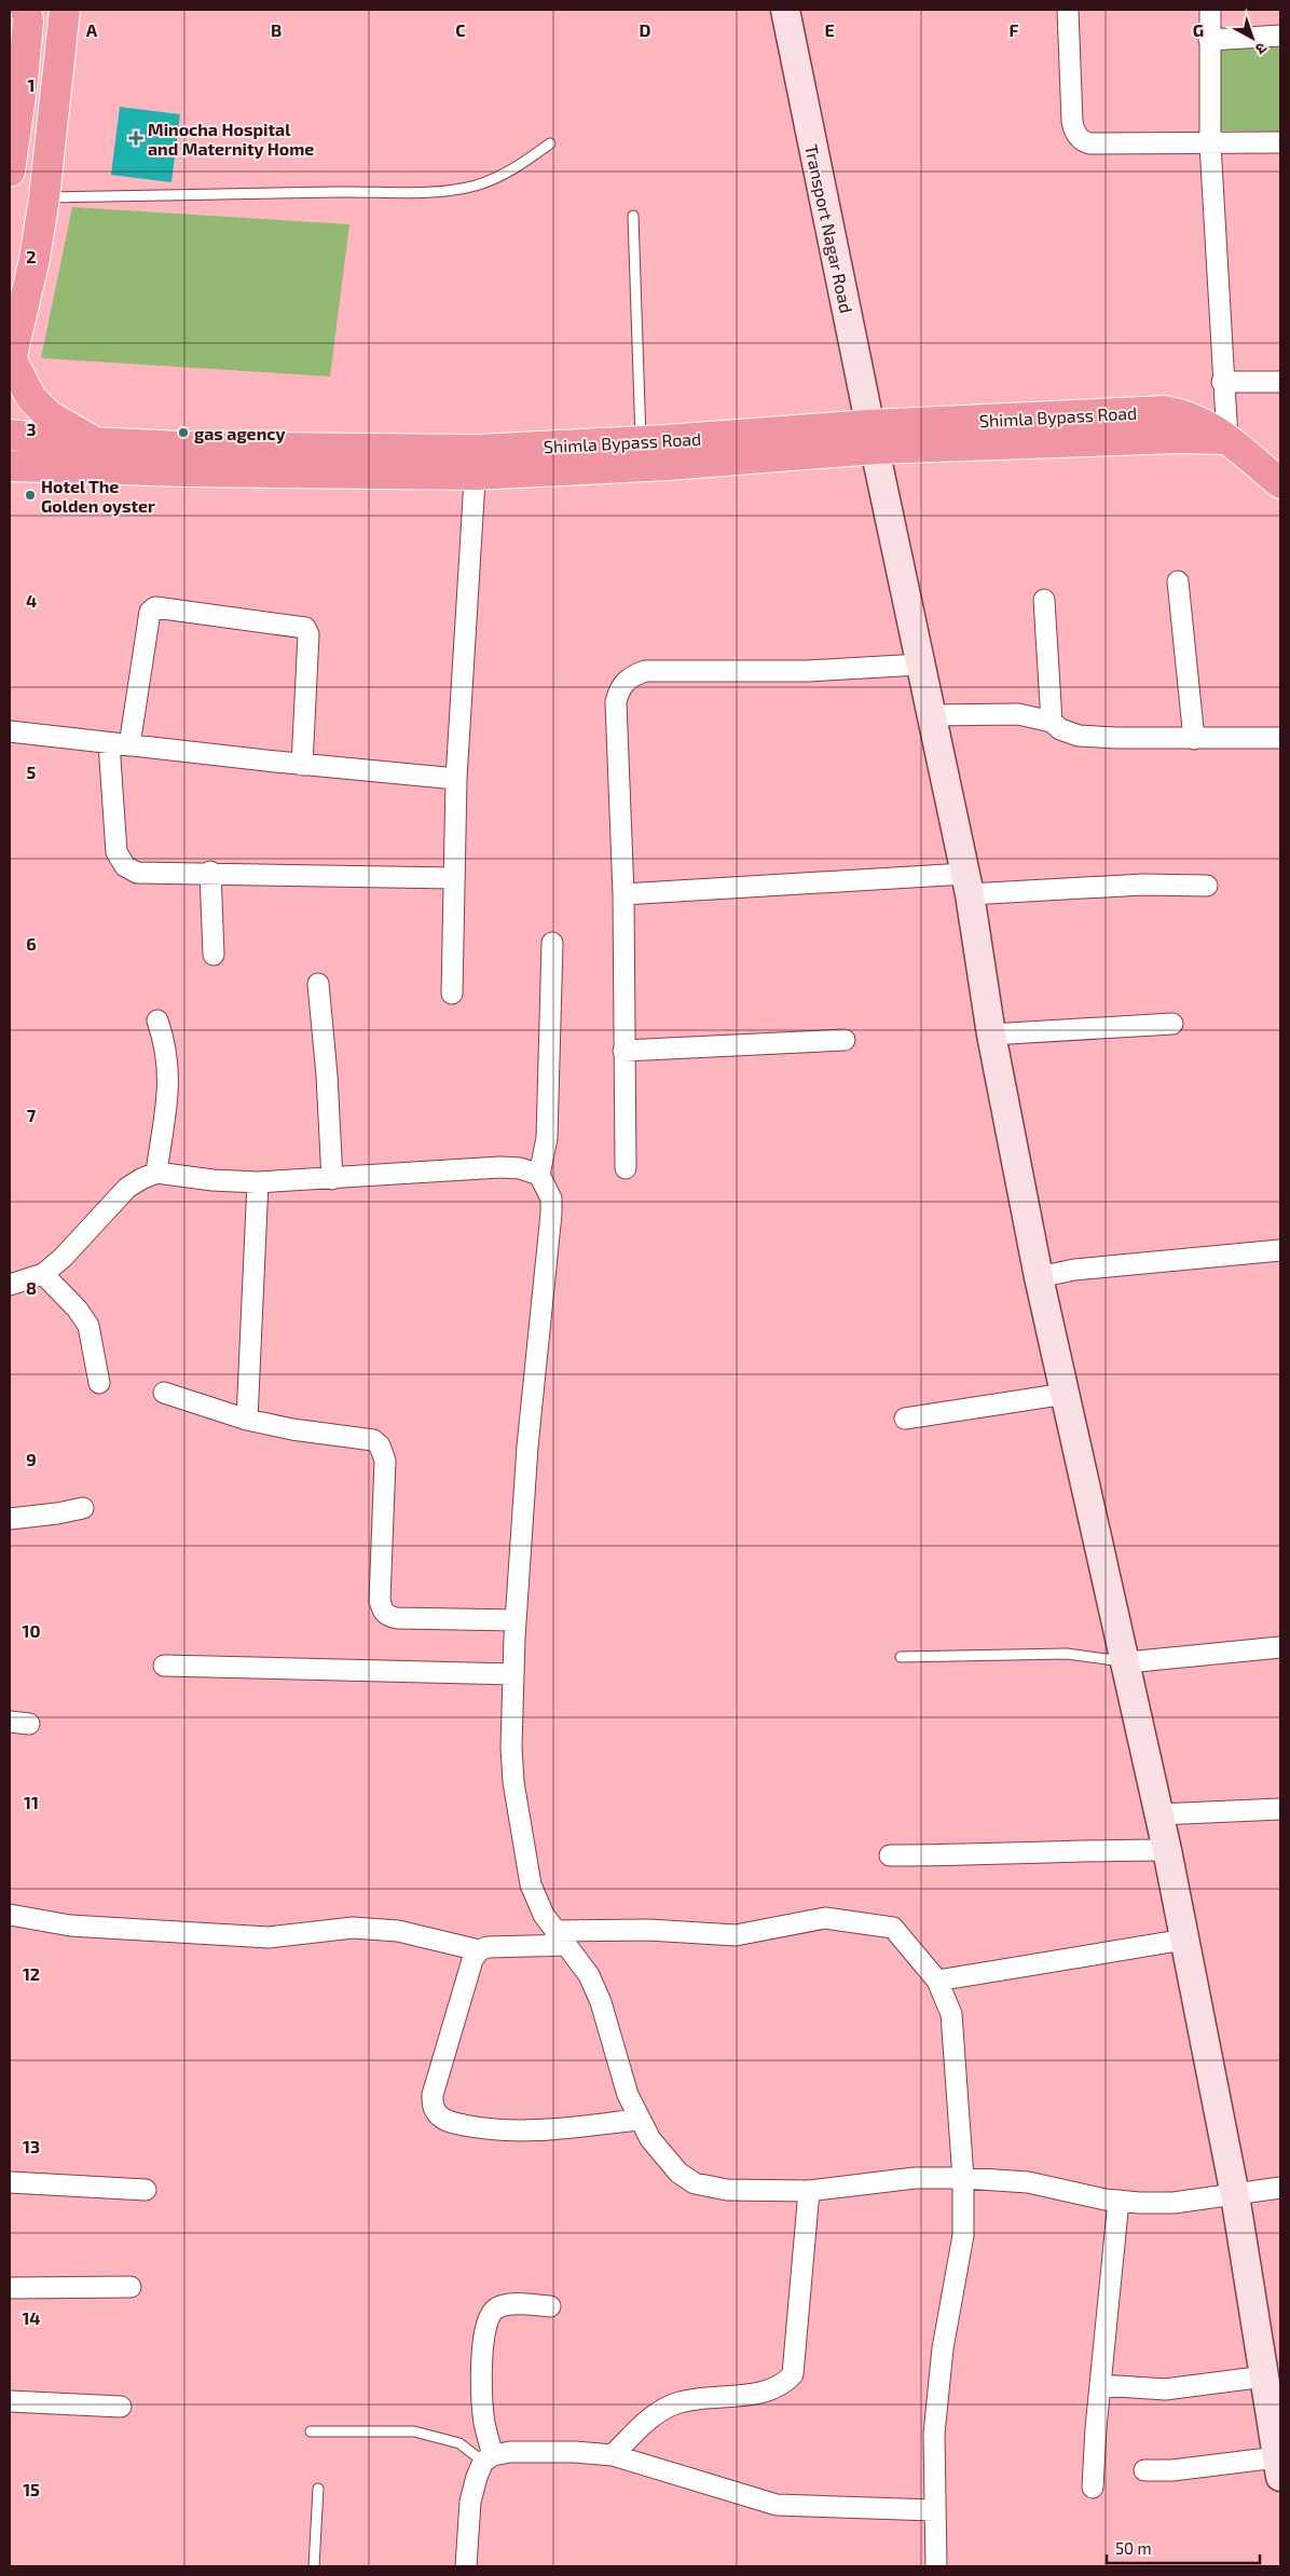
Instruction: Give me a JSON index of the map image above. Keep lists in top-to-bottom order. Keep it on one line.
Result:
{"streets":{"highway":["Shimla Bypass Road"],"street":["Transport Nagar Road"]},"crossings":[["Transport Nagar Road","Shimla Bypass Road"]],"places":{"health":["Minocha Hospital and Maternity Home"],"other":["gas agency","Hotel The Golden oyster"]},"scale_bar":"50 m","north":"bottom right","grid":{"columns":["A","B","C","D","E","F","G"],"rows":["1","2","3","4","5","6","7","8","9","10","11","12","13","14","15"]}}
